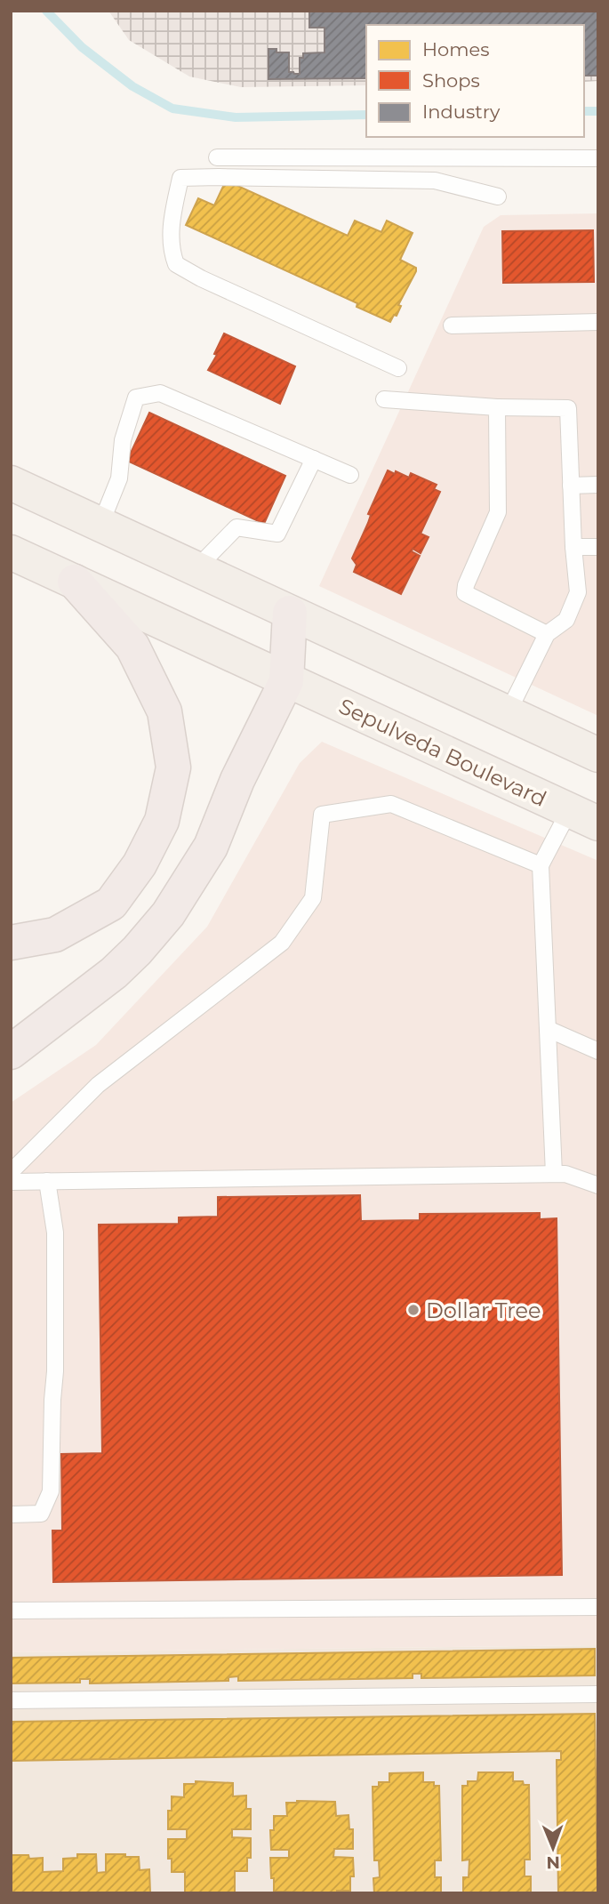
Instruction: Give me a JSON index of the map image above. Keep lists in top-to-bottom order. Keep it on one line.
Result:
{"streets":{"main road":["Sepulveda Boulevard"]},"places":["Dollar Tree"],"legend":["Homes","Shops","Industry"],"north":"bottom"}
